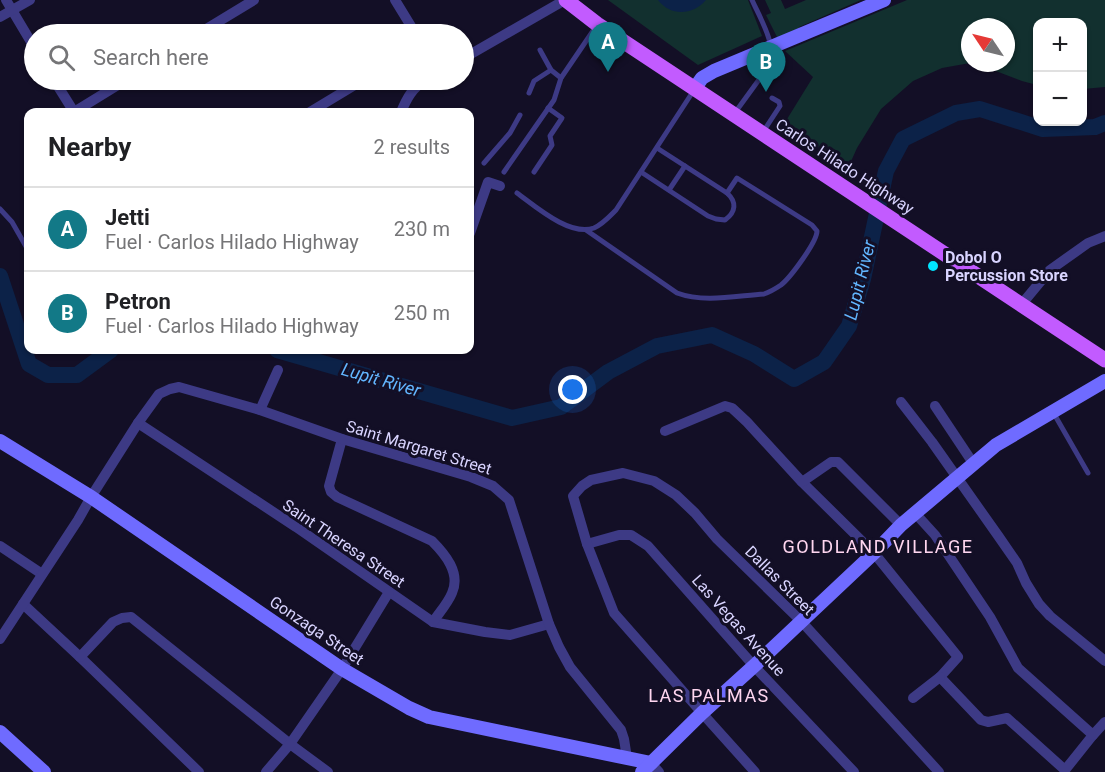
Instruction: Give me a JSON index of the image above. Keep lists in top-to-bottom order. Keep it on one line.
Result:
{"streets":{"main road":["Carlos Hilado Highway"],"street":["Saint Margaret Street","Saint Theresa Street","Dallas Street","Las Vegas Avenue","Gonzaga Street"]},"crossings":[["Saint Margaret Street","Saint Theresa Street"],["Saint Margaret Street","Gonzaga Street"],["Dallas Street","Las Vegas Avenue"]],"districts":["GOLDLAND VILLAGE","LAS PALMAS"],"water":["Lupit River"],"places":["Dobol O Percussion Store"],"north":"top left","page":{"map_buttons":["+","−"],"pins":["A","B"],"search":"Search here","heading":["Nearby","2 results"],"list":[{"mark":"A","name":"Jetti","note":"Fuel · Carlos Hilado Highway","value":"230 m"},{"mark":"B","name":"Petron","note":"Fuel · Carlos Hilado Highway","value":"250 m"}]}}
